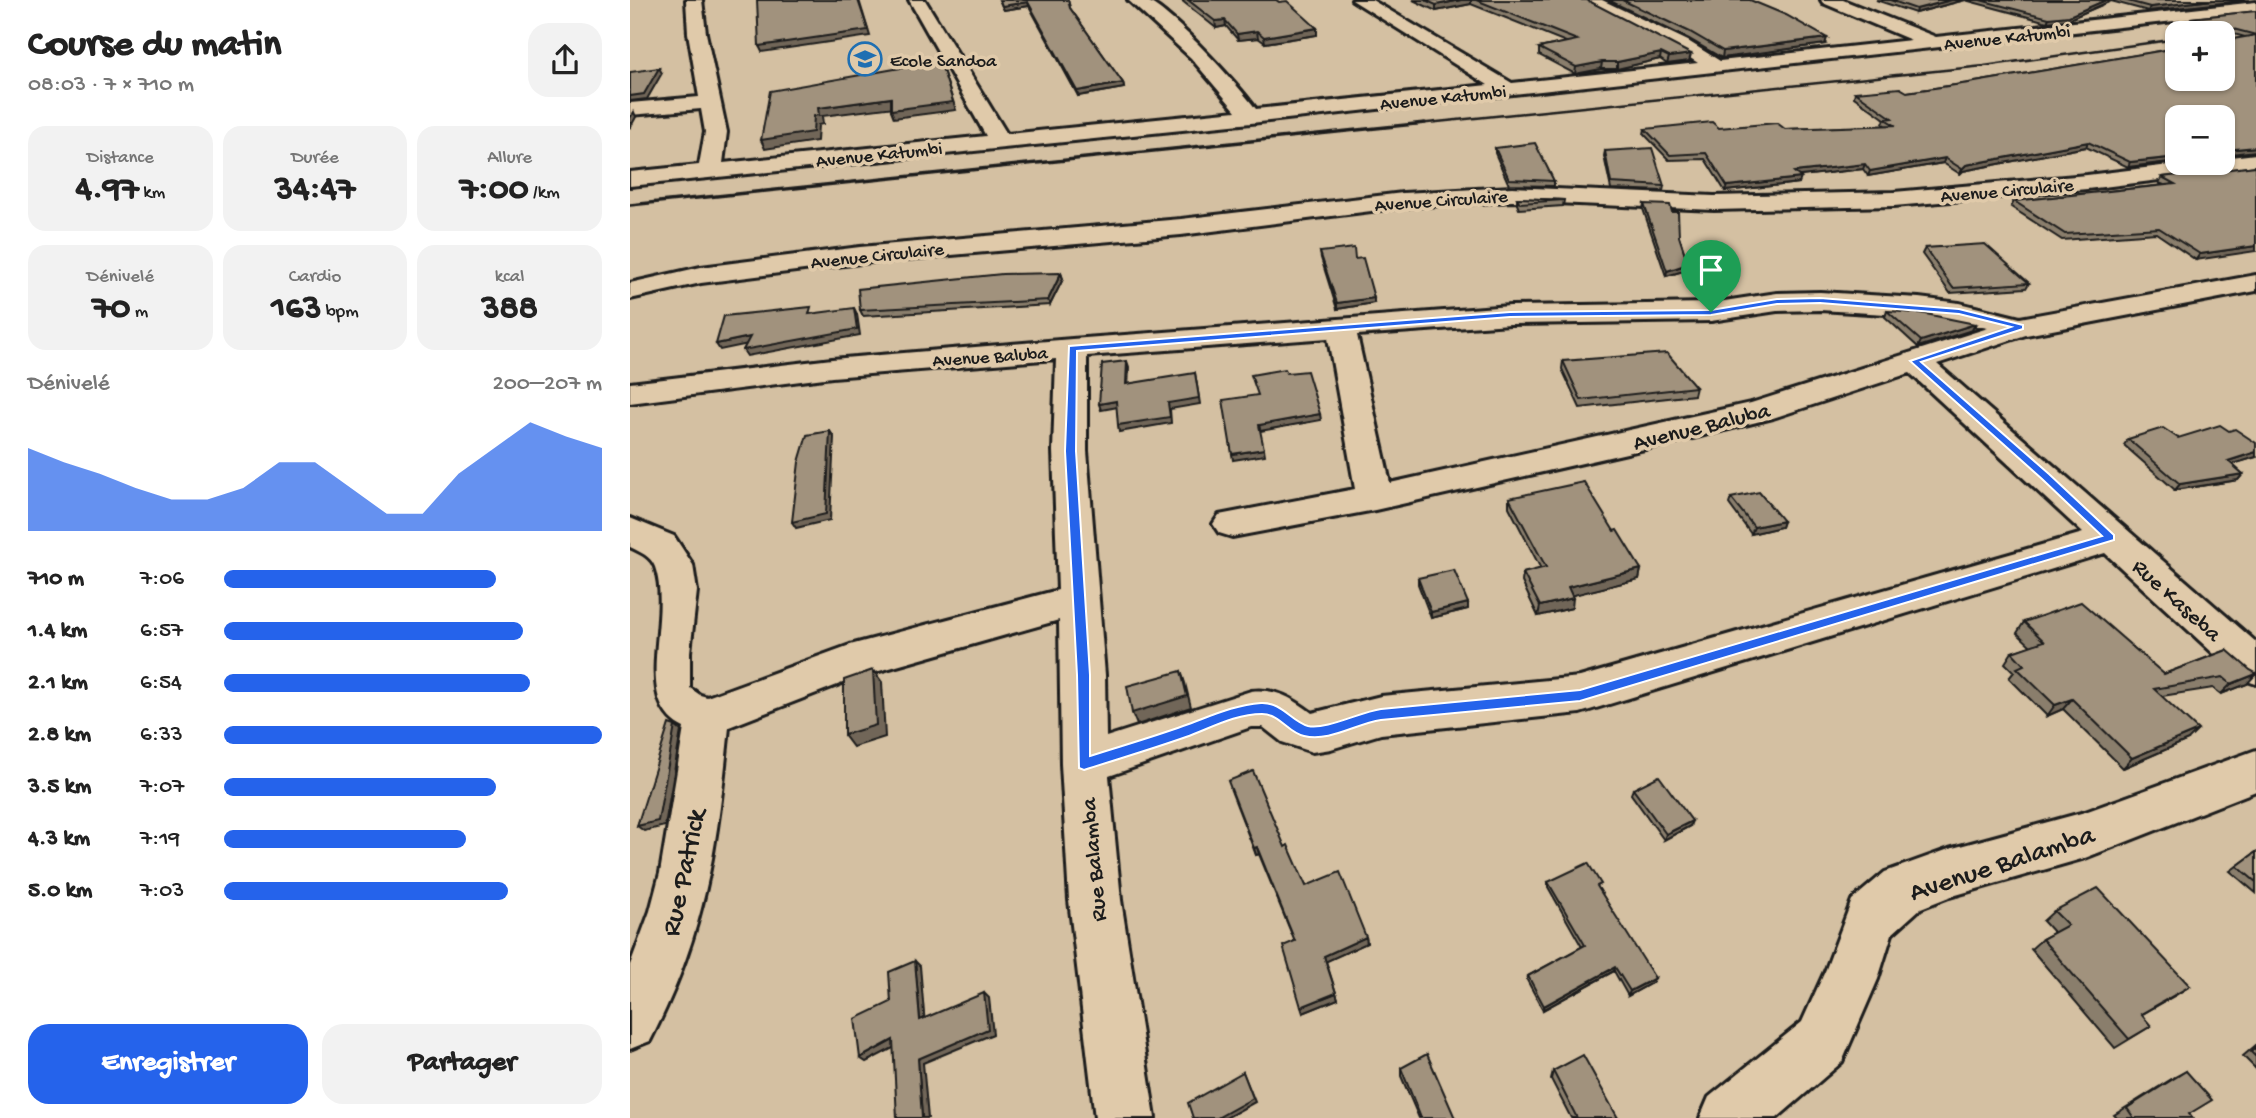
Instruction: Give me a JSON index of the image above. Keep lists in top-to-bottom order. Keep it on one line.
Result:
{"streets":{"street":["Avenue Katumbi","Avenue Circulaire","Avenue Baluba","Rue Kaseba","Rue Balamba","Avenue Balamba","Rue Patrick"]},"crossings":[["Avenue Baluba","Rue Kaseba"],["Avenue Baluba","Rue Balamba"]],"places":{"school or university":["Ecole Sandoa"]},"page":{"heading":["Course du matin","08:03 · 7 × 710 m"],"map_buttons":["+","−"],"stats":[["Distance","4.97 km"],["Durée","34:47"],["Allure","7:00 /km"],["Dénivelé","70 m"],["Cardio","163 bpm"],["kcal","388"]],"chart":["Dénivelé","200–207 m"],"list":[{"name":"710 m","note":"7:06"},{"name":"1.4 km","note":"6:57"},{"name":"2.1 km","note":"6:54"},{"name":"2.8 km","note":"6:33"},{"name":"3.5 km","note":"7:07"},{"name":"4.3 km","note":"7:19"},{"name":"5.0 km","note":"7:03"}],"buttons":["Enregistrer","Partager"]}}
